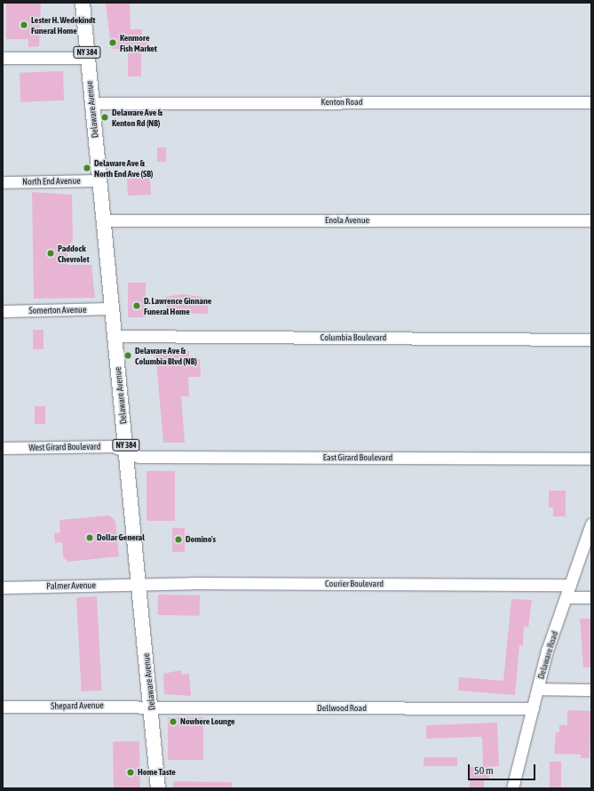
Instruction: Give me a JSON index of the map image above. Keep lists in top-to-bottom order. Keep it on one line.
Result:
{"streets":{"main road":["NY 384","Delaware Avenue"],"street":["Kenton Road","North End Avenue","Enola Avenue","Somerton Avenue","Columbia Boulevard","West Girard Boulevard","East Girard Boulevard","Courier Boulevard","Palmer Avenue","Delaware Road","Shepard Avenue","Dellwood Road"]},"crossings":[["Kenton Road","Delaware Avenue"],["Delaware Avenue","North End Avenue"],["Delaware Avenue","Enola Avenue"],["Delaware Avenue","Somerton Avenue"],["Delaware Avenue","Columbia Boulevard"],["Delaware Avenue","West Girard Boulevard"],["Delaware Avenue","East Girard Boulevard"],["Delaware Avenue","Courier Boulevard"],["Delaware Avenue","Palmer Avenue"],["Delaware Avenue","Shepard Avenue"],["Delaware Avenue","Dellwood Road"],["West Girard Boulevard","East Girard Boulevard"],["Courier Boulevard","Palmer Avenue"],["Courier Boulevard","Delaware Road"],["Delaware Road","Dellwood Road"],["Shepard Avenue","Dellwood Road"]],"places":["Lester H. Wedekindt Funeral Home","Kenmore Fish Market","Delaware Ave & Kenton Rd (NB)","Delaware Ave & North End Ave (SB)","Paddock Chevrolet","D. Lawrence Ginnane Funeral Home","Delaware Ave & Columbia Blvd (NB)","Dollar General","Domino's","Nowhere Lounge","Home Taste"],"scale_bar":"50 m"}
